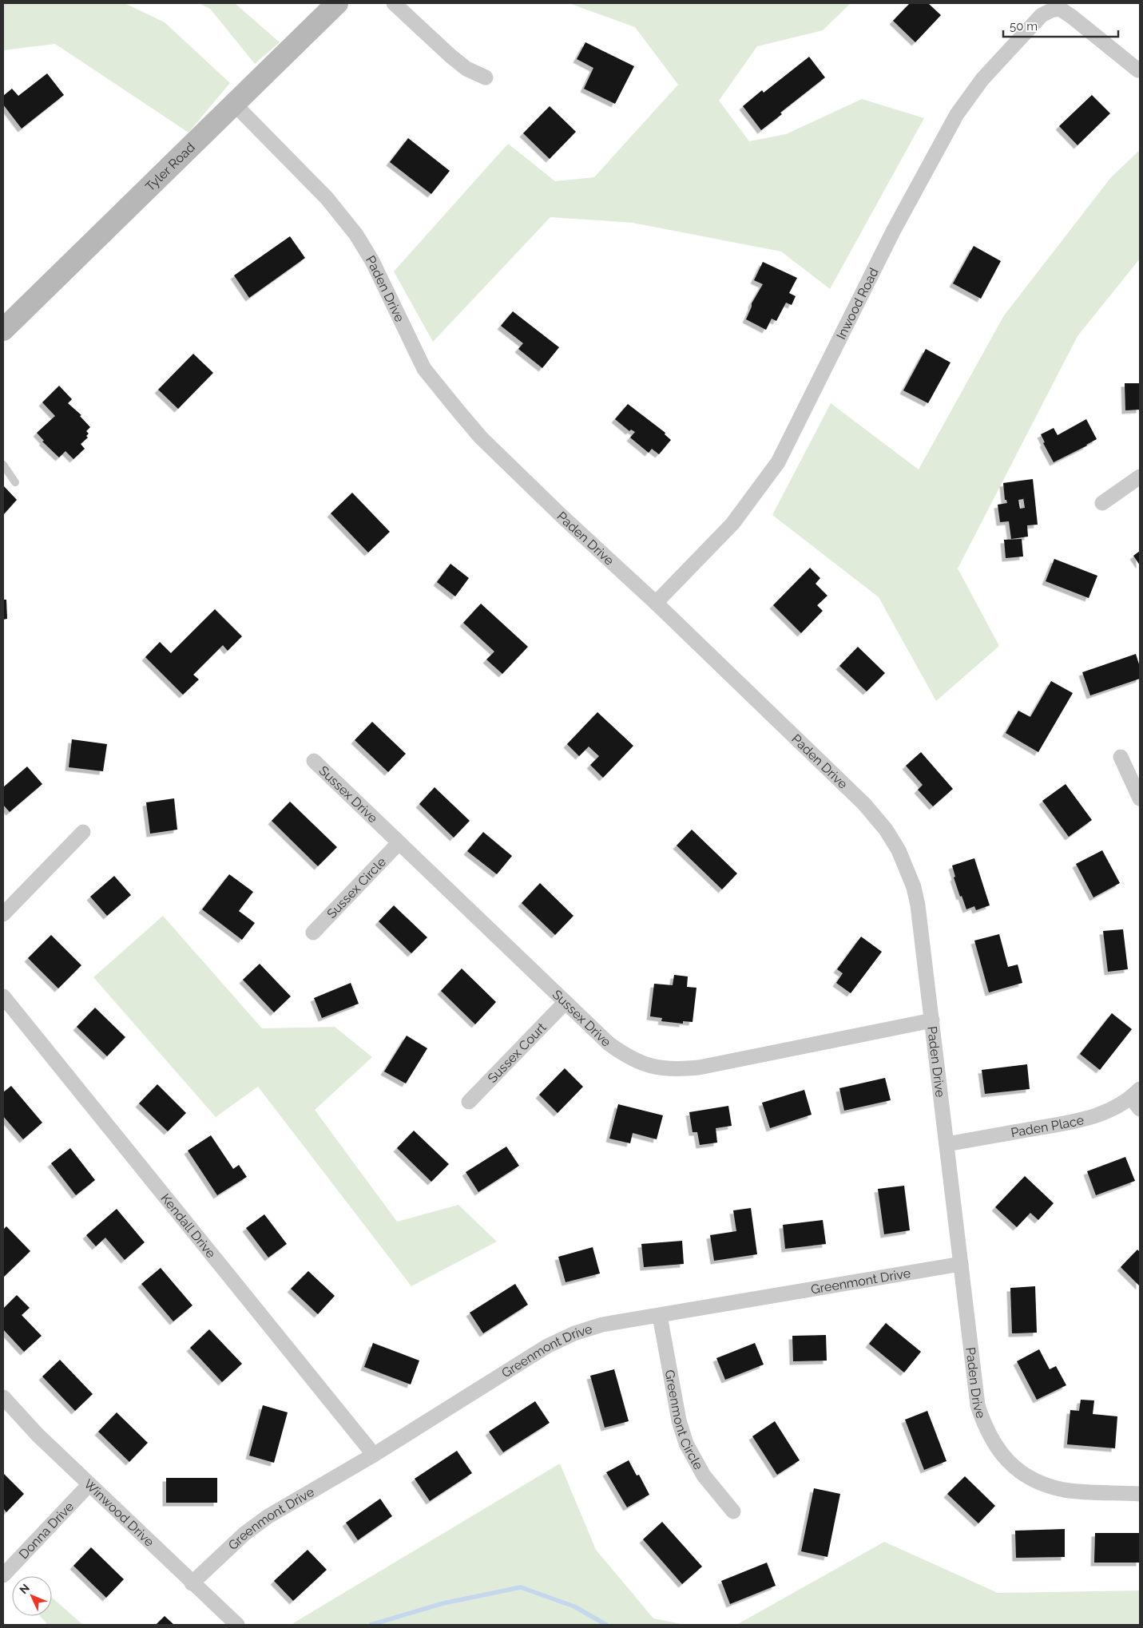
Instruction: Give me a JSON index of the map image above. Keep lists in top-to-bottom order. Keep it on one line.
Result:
{"streets":{"street":["Tyler Road","Paden Drive","Inwood Road","Sussex Drive","Sussex Circle","Sussex Court","Paden Place","Kendall Drive","Greenmont Drive","Greenmont Circle","Winwood Drive","Donna Drive"]},"crossings":[["Tyler Road","Paden Drive"],["Paden Drive","Inwood Road"],["Paden Drive","Sussex Drive"],["Paden Drive","Paden Place"],["Paden Drive","Greenmont Drive"],["Sussex Drive","Sussex Circle"],["Sussex Drive","Sussex Court"],["Kendall Drive","Greenmont Drive"],["Greenmont Drive","Greenmont Circle"],["Greenmont Drive","Winwood Drive"],["Winwood Drive","Donna Drive"]],"scale_bar":"50 m","north":"top left"}
